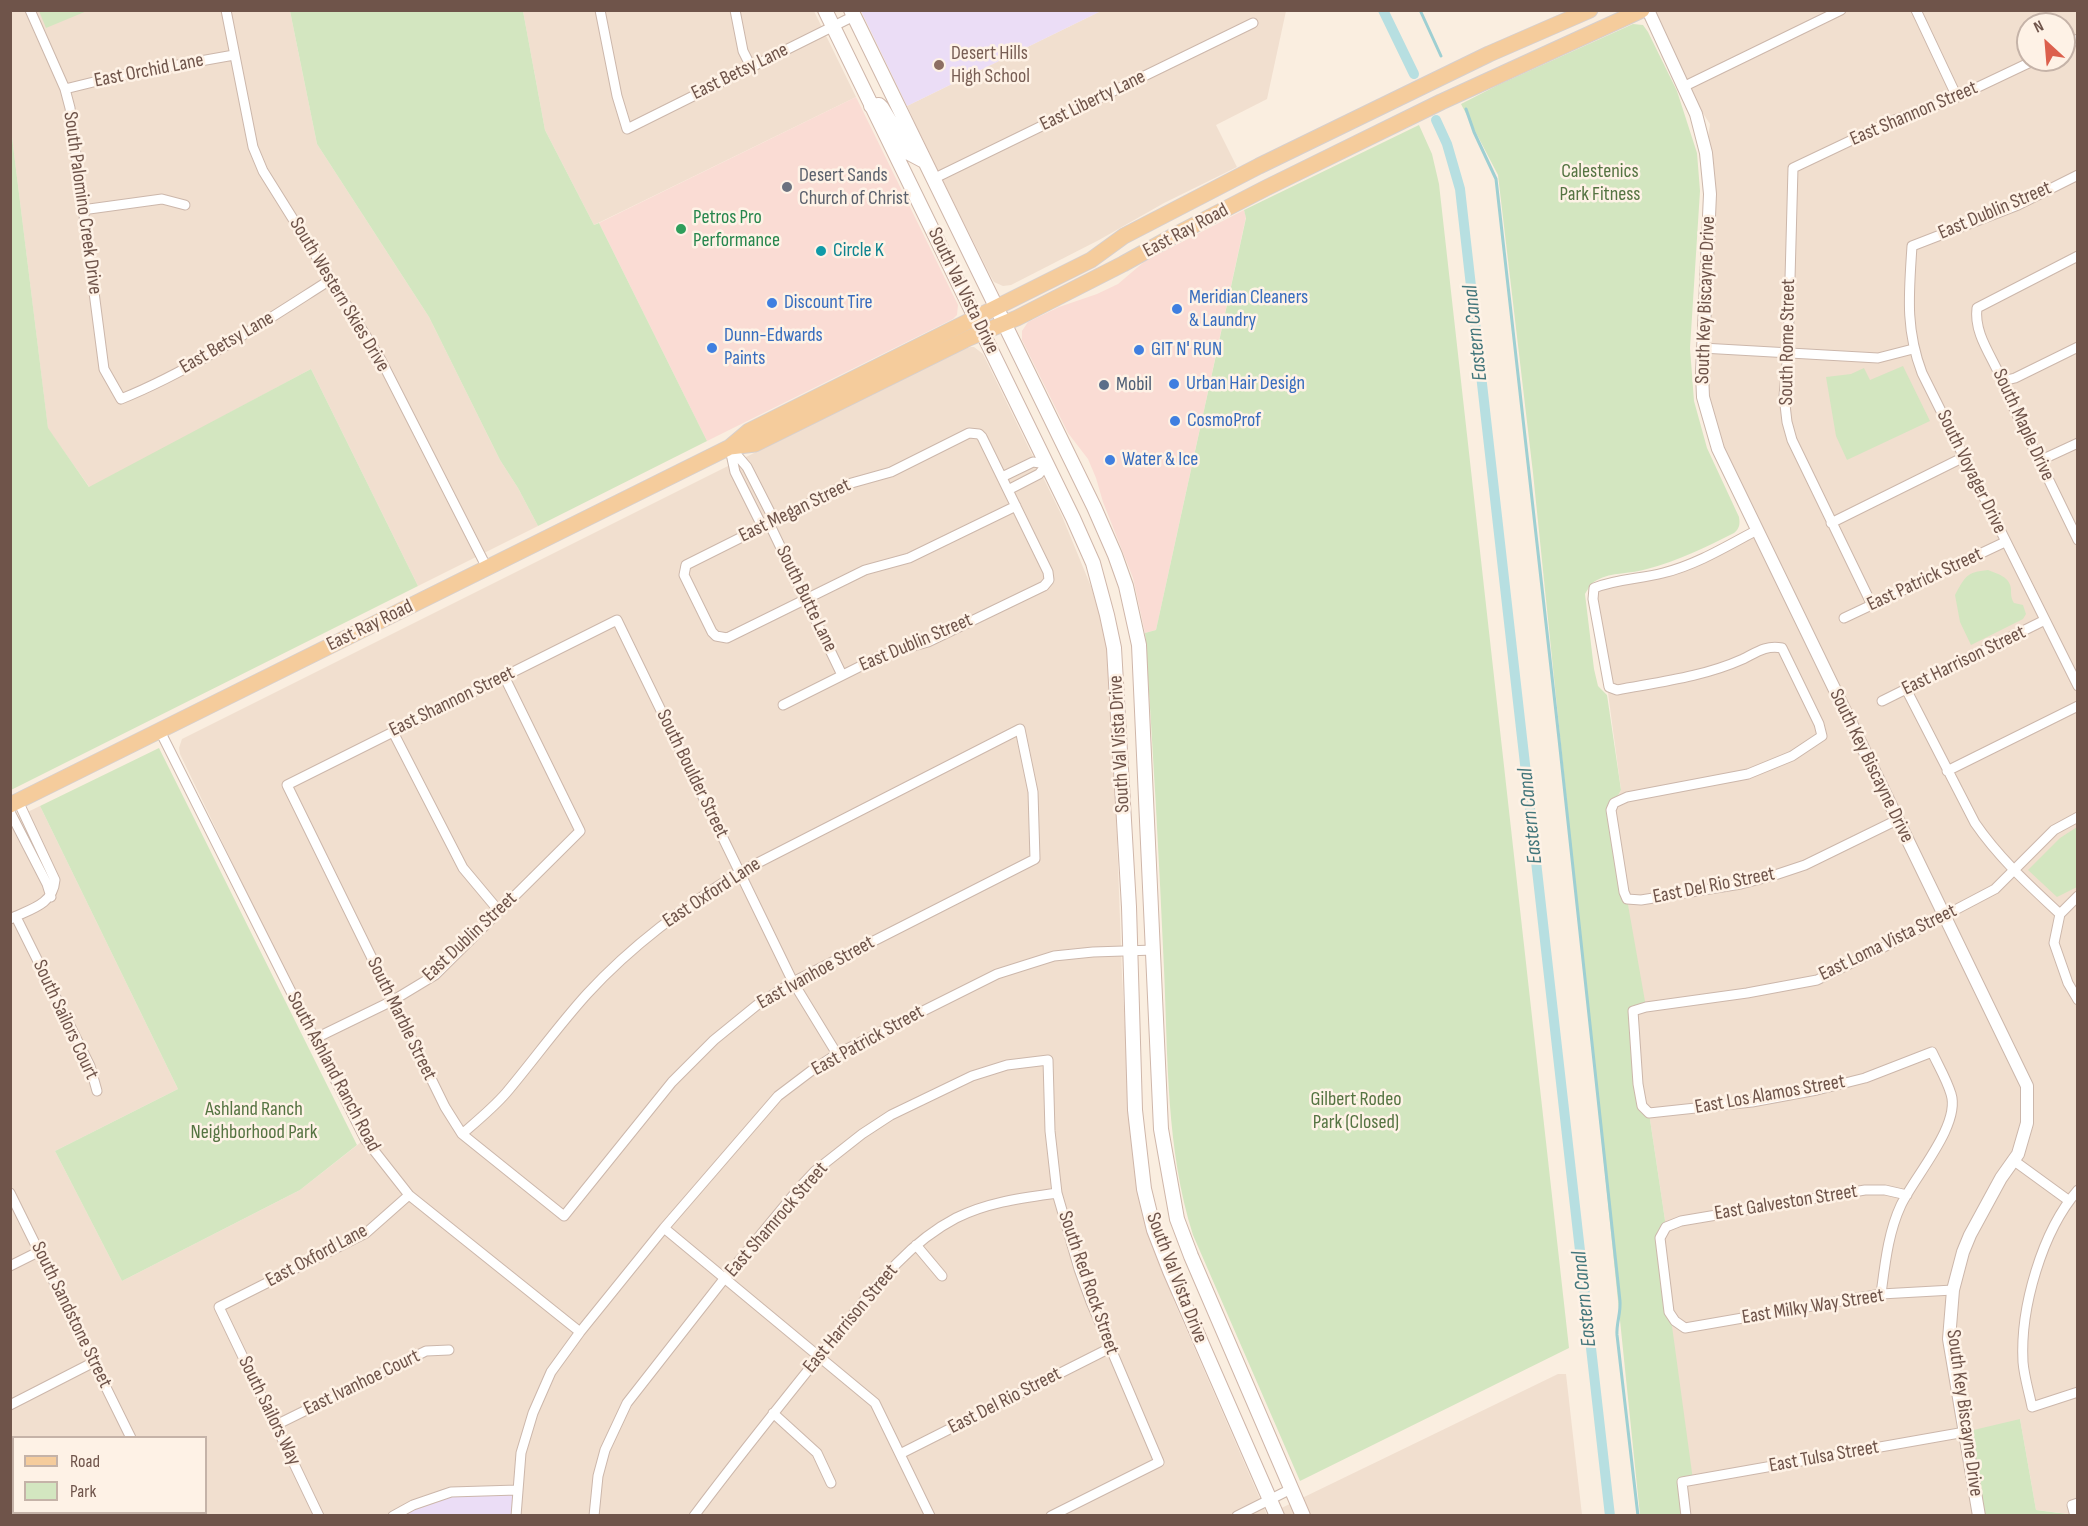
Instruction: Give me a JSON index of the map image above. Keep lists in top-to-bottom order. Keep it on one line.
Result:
{"streets":{"main road":["East Ray Road","South Val Vista Drive"],"street":["East Orchid Lane","East Betsy Lane","East Liberty Lane","East Shannon Street","South Palomino Creek Drive","East Dublin Street","South Western Skies Drive","South Key Biscayne Drive","South Rome Street","South Maple Drive","South Voyager Drive","East Megan Street","East Patrick Street","South Butte Lane","East Harrison Street","South Boulder Street","East Del Rio Street","East Oxford Lane","East Loma Vista Street","East Ivanhoe Street","South Marble Street","South Sailors Court","South Ashland Ranch Road","East Los Alamos Street","East Galveston Street","East Shamrock Street","South Red Rock Street","East Milky Way Street","South Sandstone Street","East Ivanhoe Court","South Sailors Way","East Tulsa Street"]},"crossings":[["East Orchid Lane","South Palomino Creek Drive"],["East Orchid Lane","South Western Skies Drive"],["East Betsy Lane","South Palomino Creek Drive"],["East Betsy Lane","South Val Vista Drive"],["East Betsy Lane","South Western Skies Drive"],["East Liberty Lane","South Val Vista Drive"],["East Shannon Street","East Dublin Street"],["East Shannon Street","South Rome Street"],["East Shannon Street","South Boulder Street"],["East Shannon Street","South Marble Street"],["East Dublin Street","South Voyager Drive"],["East Dublin Street","South Butte Lane"],["East Dublin Street","South Marble Street"],["East Dublin Street","South Ashland Ranch Road"],["East Ray Road","South Val Vista Drive"],["East Ray Road","South Western Skies Drive"],["East Ray Road","South Butte Lane"],["East Ray Road","South Ashland Ranch Road"],["South Val Vista Drive","East Patrick Street"],["South Key Biscayne Drive","East Del Rio Street"],["South Key Biscayne Drive","East Loma Vista Street"],["South Key Biscayne Drive","East Milky Way Street"],["South Key Biscayne Drive","East Tulsa Street"],["South Rome Street","East Patrick Street"],["South Voyager Drive","East Patrick Street"],["South Voyager Drive","East Harrison Street"],["East Megan Street","South Butte Lane"],["East Patrick Street","South Boulder Street"],["East Patrick Street","South Ashland Ranch Road"],["East Harrison Street","South Red Rock Street"],["South Boulder Street","East Oxford Lane"],["South Boulder Street","East Ivanhoe Street"],["East Del Rio Street","South Red Rock Street"],["East Oxford Lane","East Ivanhoe Street"],["East Oxford Lane","South Marble Street"],["East Oxford Lane","South Ashland Ranch Road"],["East Oxford Lane","South Sailors Way"],["East Loma Vista Street","East Los Alamos Street"],["East Ivanhoe Street","South Marble Street"],["East Los Alamos Street","East Galveston Street"],["East Galveston Street","East Milky Way Street"],["East Shamrock Street","South Red Rock Street"],["East Ivanhoe Court","South Sailors Way"]],"water":["Eastern Canal"],"parks":["Calestenics Park Fitness","Gilbert Rodeo Park (Closed)","Ashland Ranch Neighborhood Park"],"places":["Desert Hills High School","Desert Sands Church of Christ","Petros Pro Performance","Circle K","Discount Tire","Meridian Cleaners & Laundry","Dunn-Edwards Paints","GIT N' RUN","Urban Hair Design","Mobil","CosmoProf","Water & Ice"],"legend":["Road","Park"],"north":"top left"}
